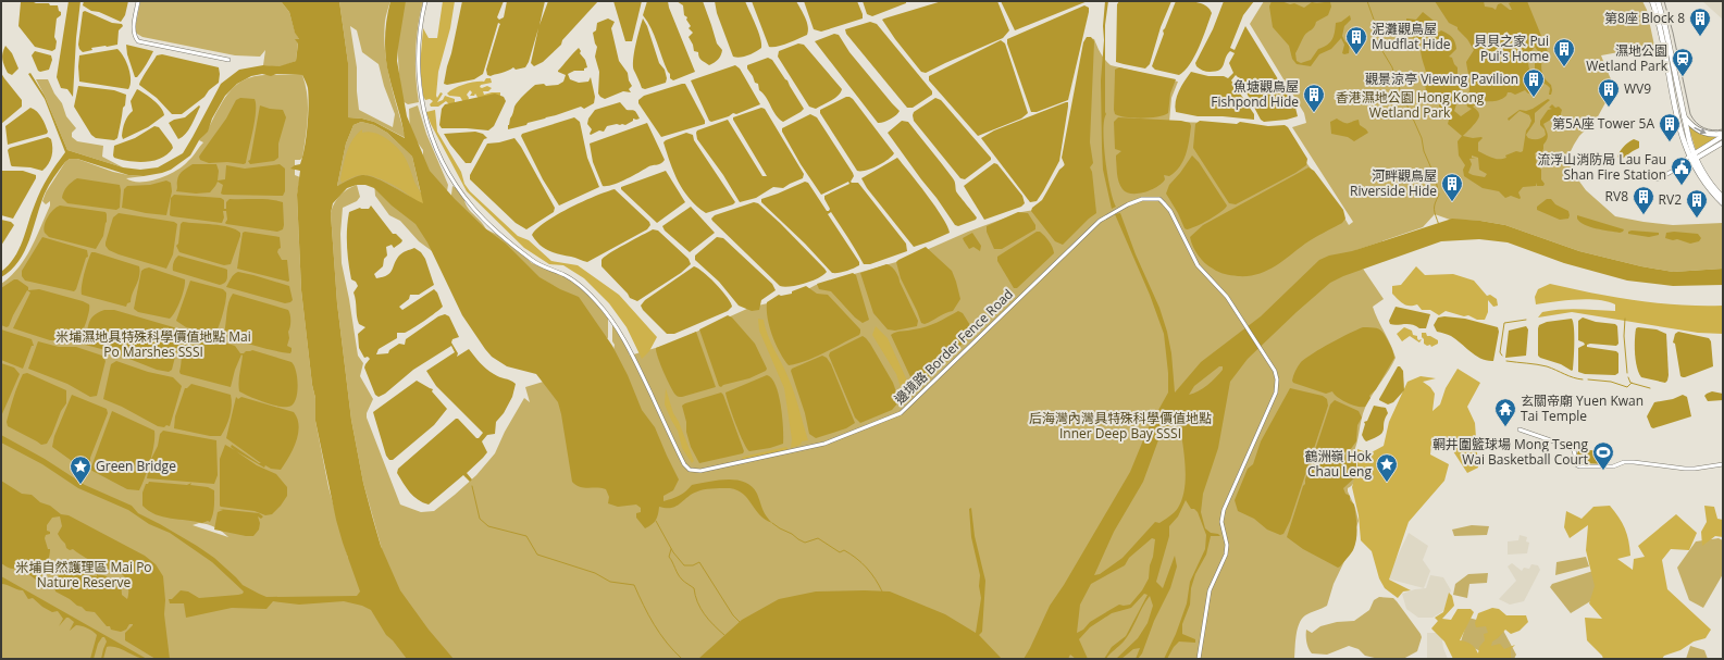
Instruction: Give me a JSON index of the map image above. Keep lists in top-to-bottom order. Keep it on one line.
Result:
{"streets":{"street":["邊境路 Border Fence Road"]},"parks":["香港濕地公園 Hong Kong Wetland Park","米埔濕地具特殊科學價值地點 Mai Po Marshes SSSI","后海灣內灣具特殊科學價值地點 Inner Deep Bay SSSI","米埔自然護理區 Mai Po Nature Reserve"],"places":{"building":["第8座 Block 8","泥灘觀鳥屋 Mudflat Hide","貝貝之家 Pui Pui's Home","觀景涼亭 Viewing Pavilion","WV9","魚塘觀鳥屋 Fishpond Hide","第5A座 Tower 5A","河畔觀鳥屋 Riverside Hide","RV8","RV2"],"station":["濕地公園 Wetland Park"],"public building":["流浮山消防局 Lau Fau Shan Fire Station"],"temple":["玄關帝廟 Yuen Kwan Tai Temple"],"sports":["輞井圍籃球場 Mong Tseng Wai Basketball Court"],"place":["鶴洲嶺 Hok Chau Leng","Green Bridge"]}}
